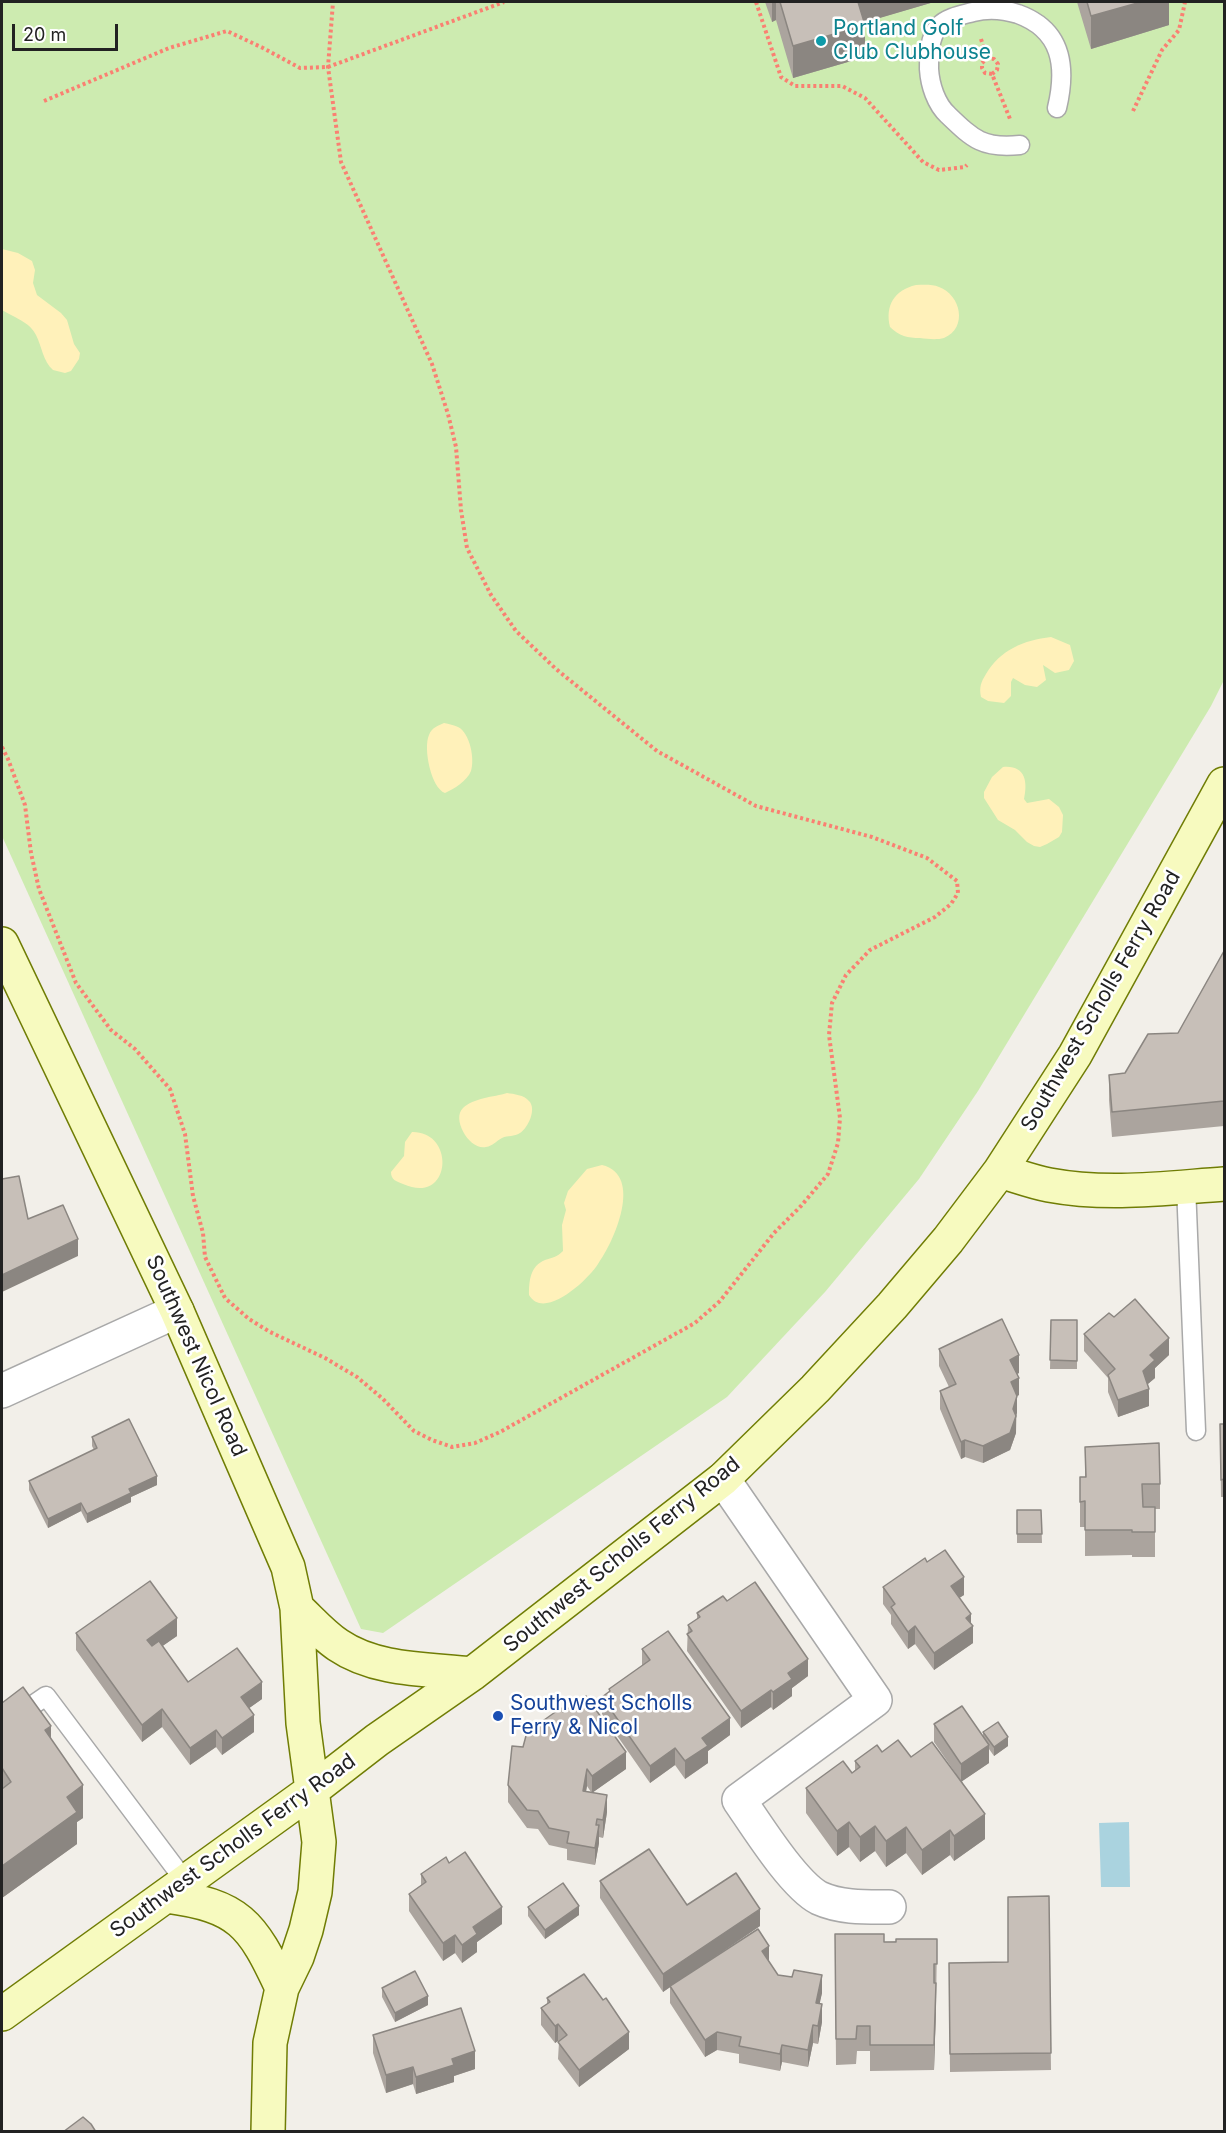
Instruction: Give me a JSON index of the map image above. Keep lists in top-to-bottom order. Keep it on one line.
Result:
{"streets":{"main road":["Southwest Scholls Ferry Road","Southwest Nicol Road"]},"crossings":[["Southwest Scholls Ferry Road","Southwest Nicol Road"]],"places":["Portland Golf Club Clubhouse","Southwest Scholls Ferry & Nicol"],"scale_bar":"20 m"}
